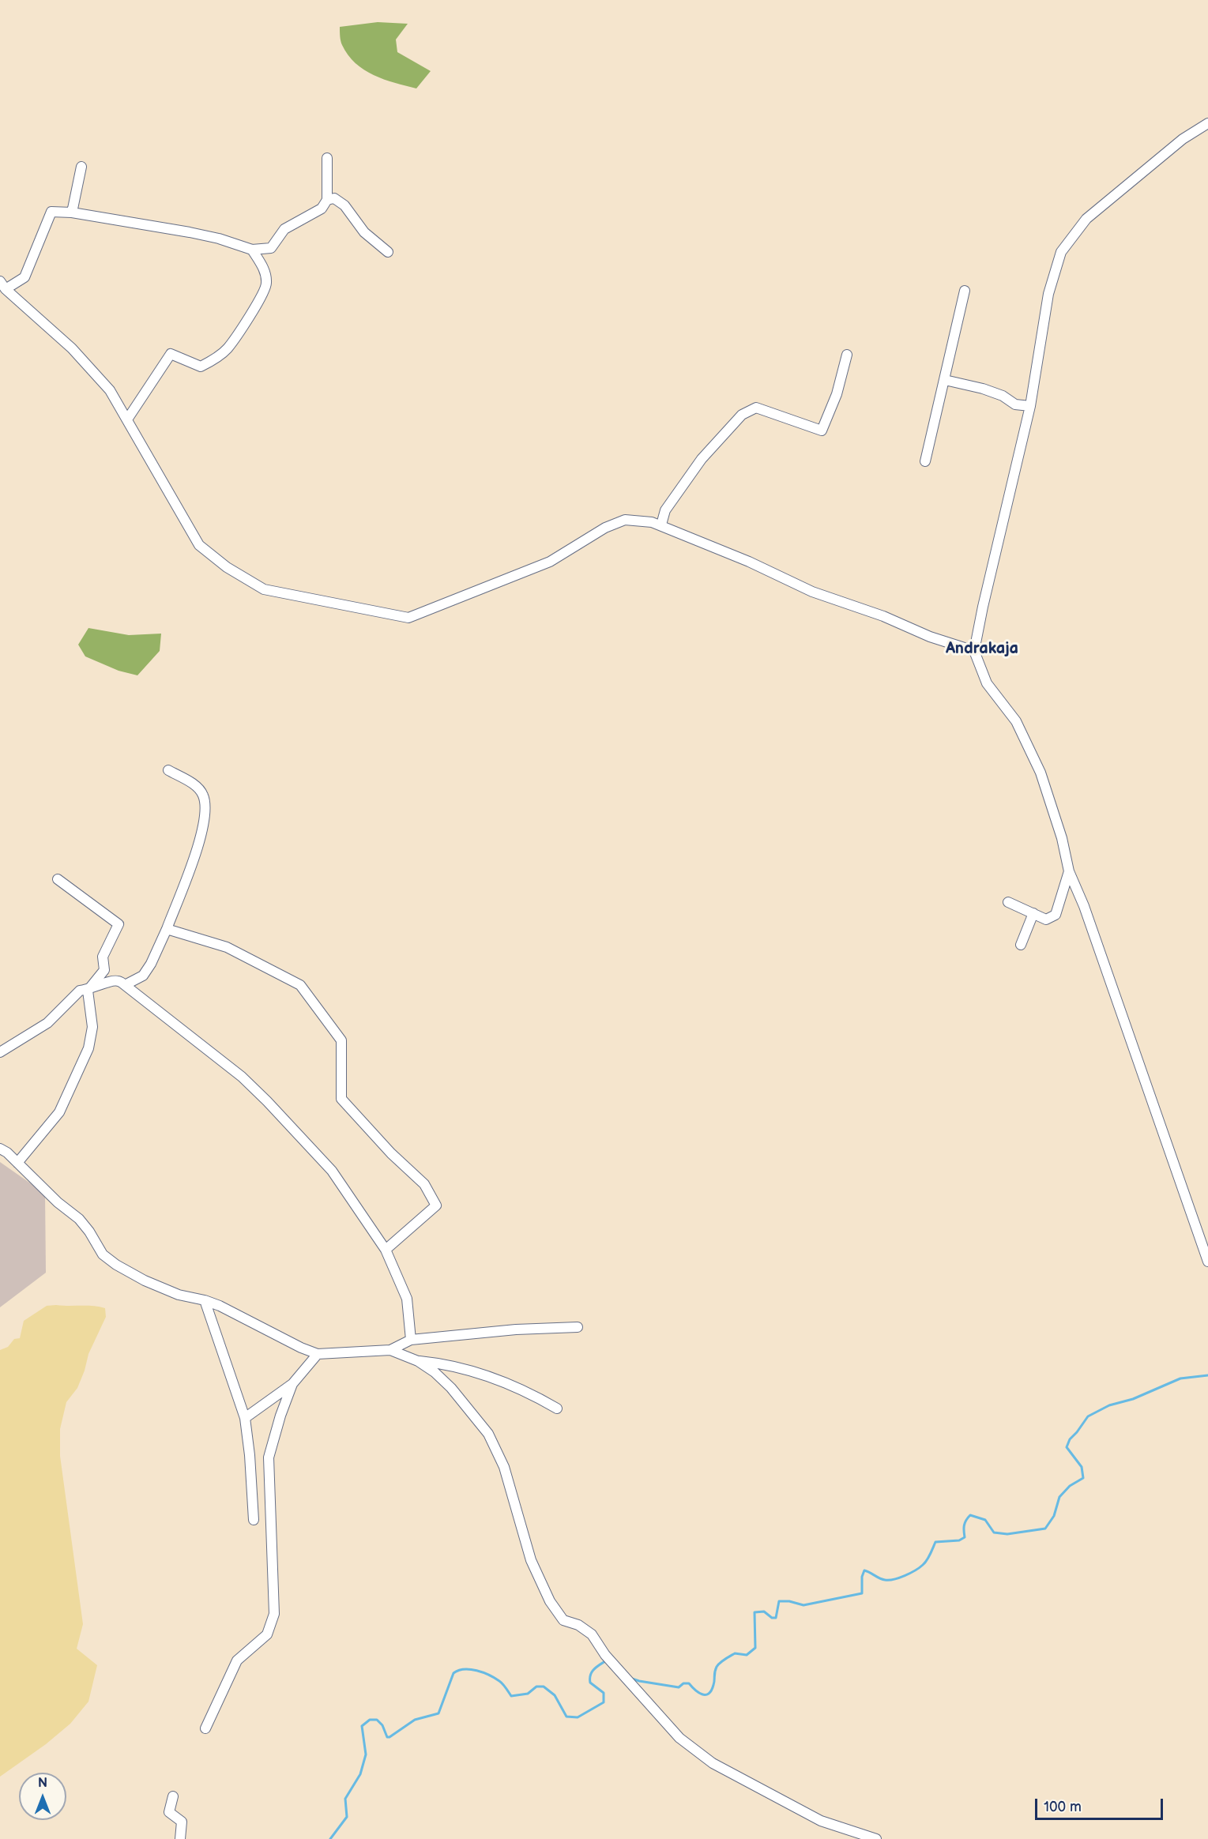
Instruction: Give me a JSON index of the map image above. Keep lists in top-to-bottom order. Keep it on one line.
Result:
{"districts":["Andrakaja"],"scale_bar":"100 m","north":"top"}
